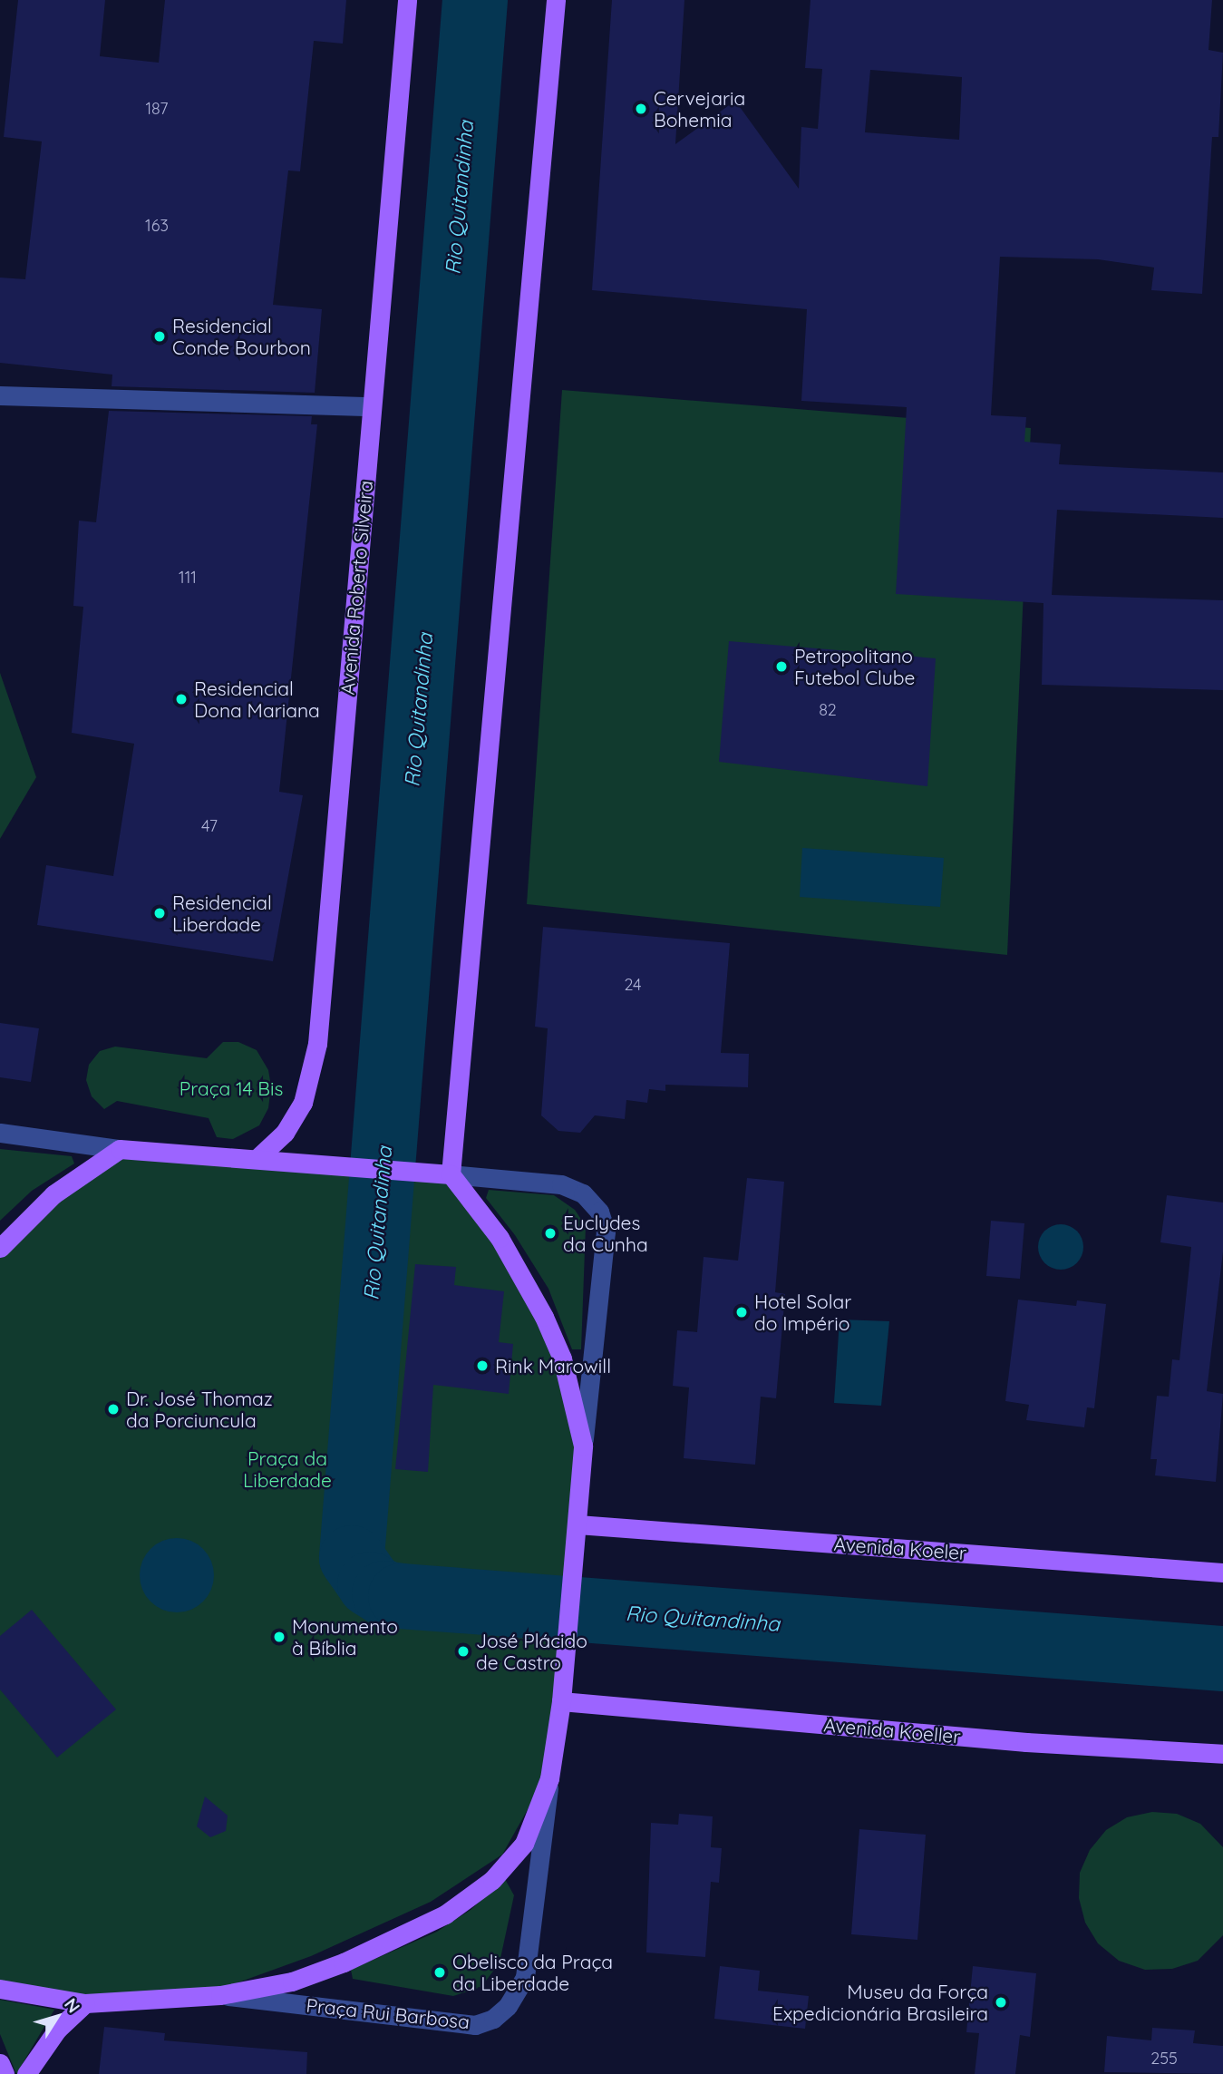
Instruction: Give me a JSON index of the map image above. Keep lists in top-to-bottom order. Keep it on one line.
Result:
{"streets":{"main road":["Avenida Roberto Silveira","Avenida Koeler","Avenida Koeller"],"street":["Praça Rui Barbosa"]},"water":["Rio Quitandinha"],"parks":["Praça 14 Bis","Praça da Liberdade"],"places":["Cervejaria Bohemia","Residencial Conde Bourbon","Petropolitano Futebol Clube","Residencial Dona Mariana","Residencial Liberdade","Euclydes da Cunha","Hotel Solar do Império","Rink Marowill","Dr. José Thomaz da Porciuncula","Monumento à Bíblia","José Plácido de Castro","Obelisco da Praça da Liberdade","Museu da Força Expedicionária Brasileira"],"house_numbers":["187","163","111","82","47","24","255"],"north":"top right"}
